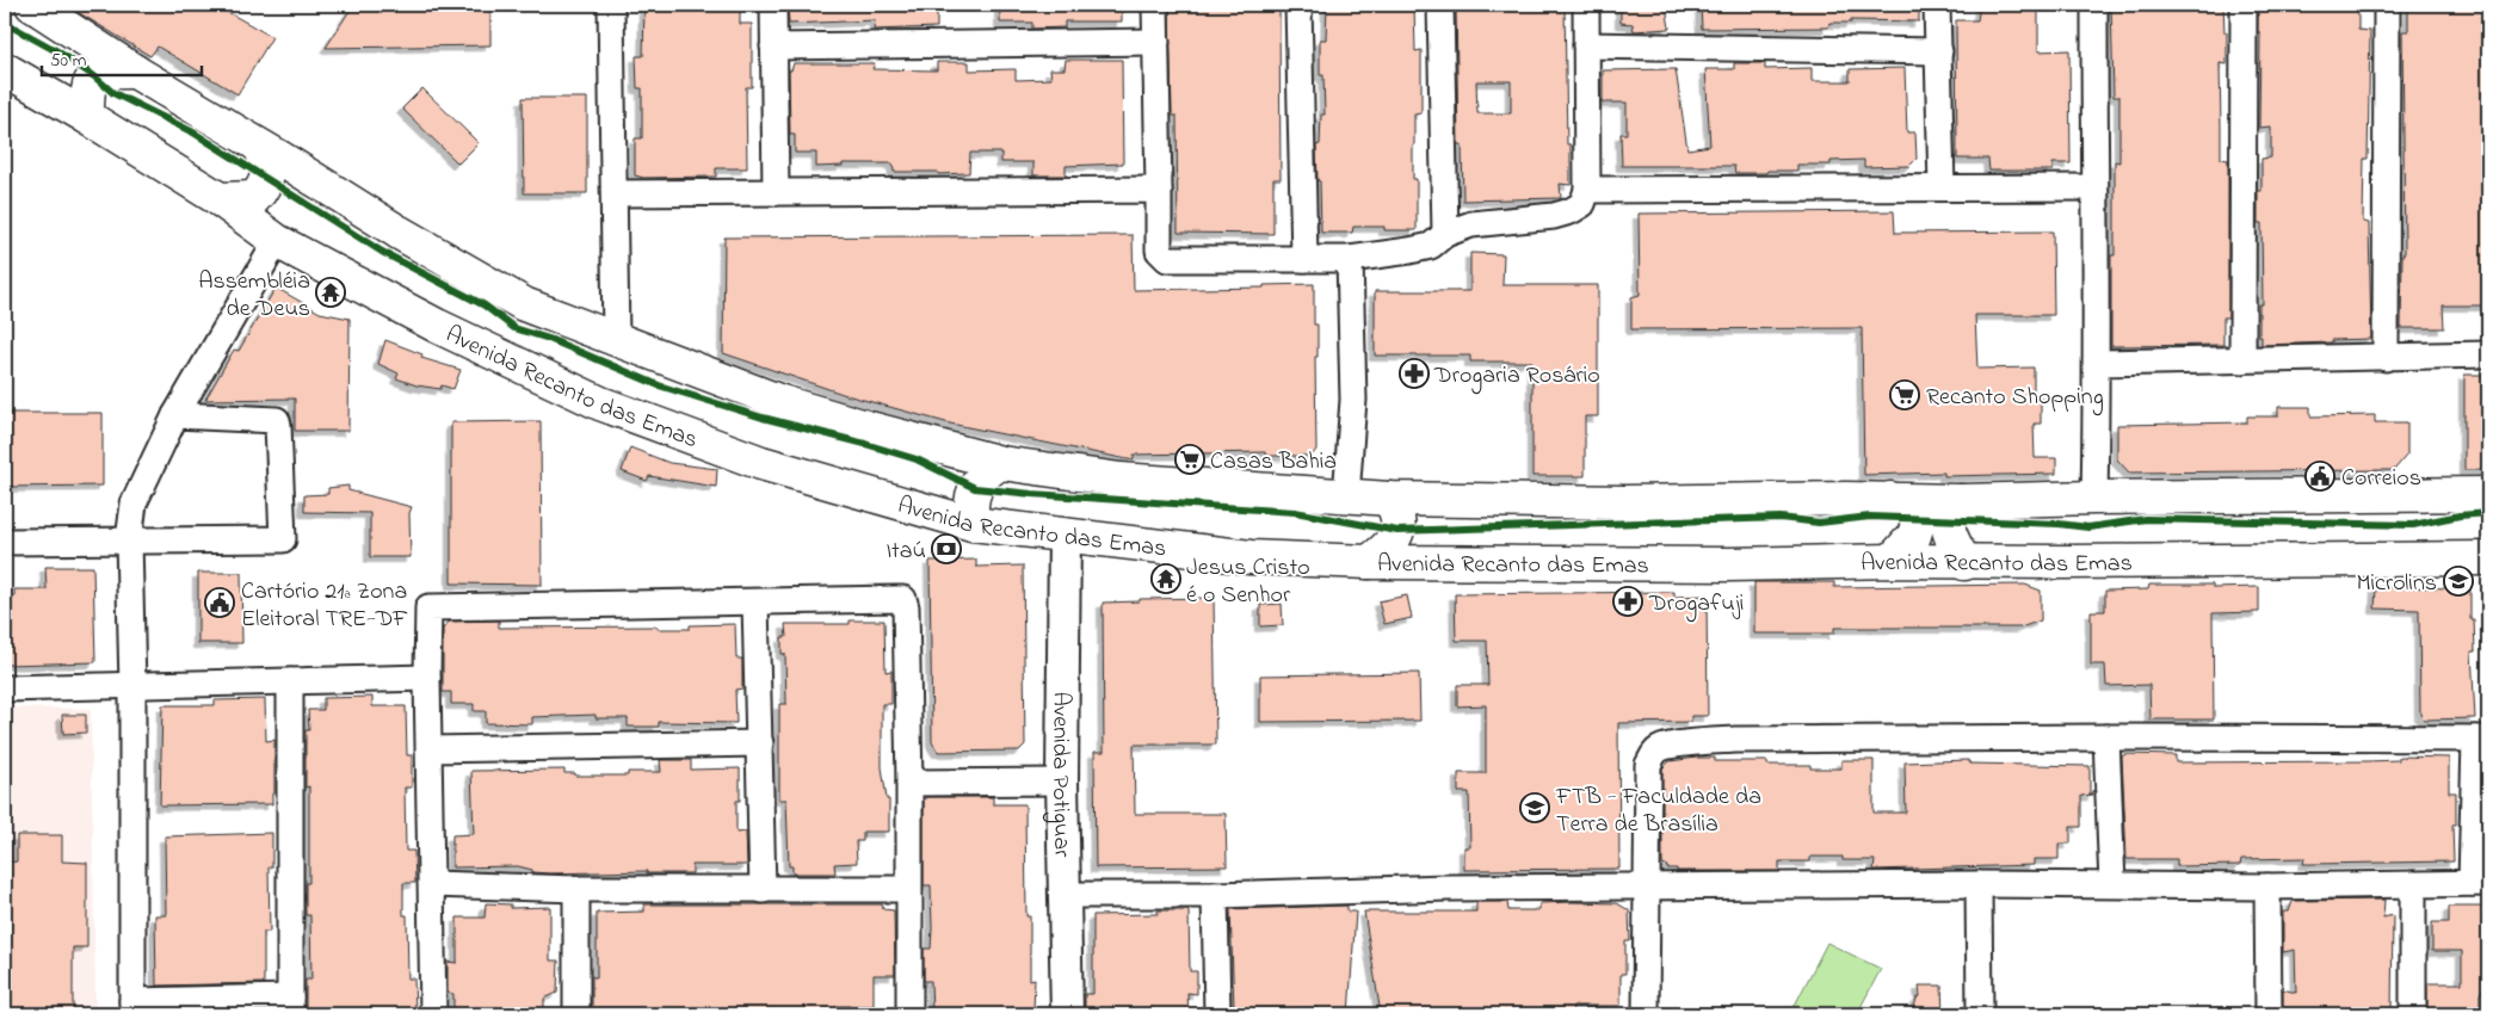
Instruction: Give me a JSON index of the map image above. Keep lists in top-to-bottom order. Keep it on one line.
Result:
{"streets":{"main road":["Avenida Recanto das Emas"],"street":["Avenida Potiguar"]},"crossings":[["Avenida Recanto das Emas","Avenida Potiguar"]],"places":{"temple":["Assembléia de Deus","Jesus Cristo é o Senhor"],"pharmacy":["Drogaria Rosário","Drogafuji"],"supermarket":["Recanto Shopping","Casas Bahia"],"public building":["Correios","Cartório 21ª Zona Eleitoral TRE-DF"],"bank":["Itaú"],"school or university":["Microlins","FTB - Faculdade da Terra de Brasília"]},"scale_bar":"50 m"}
